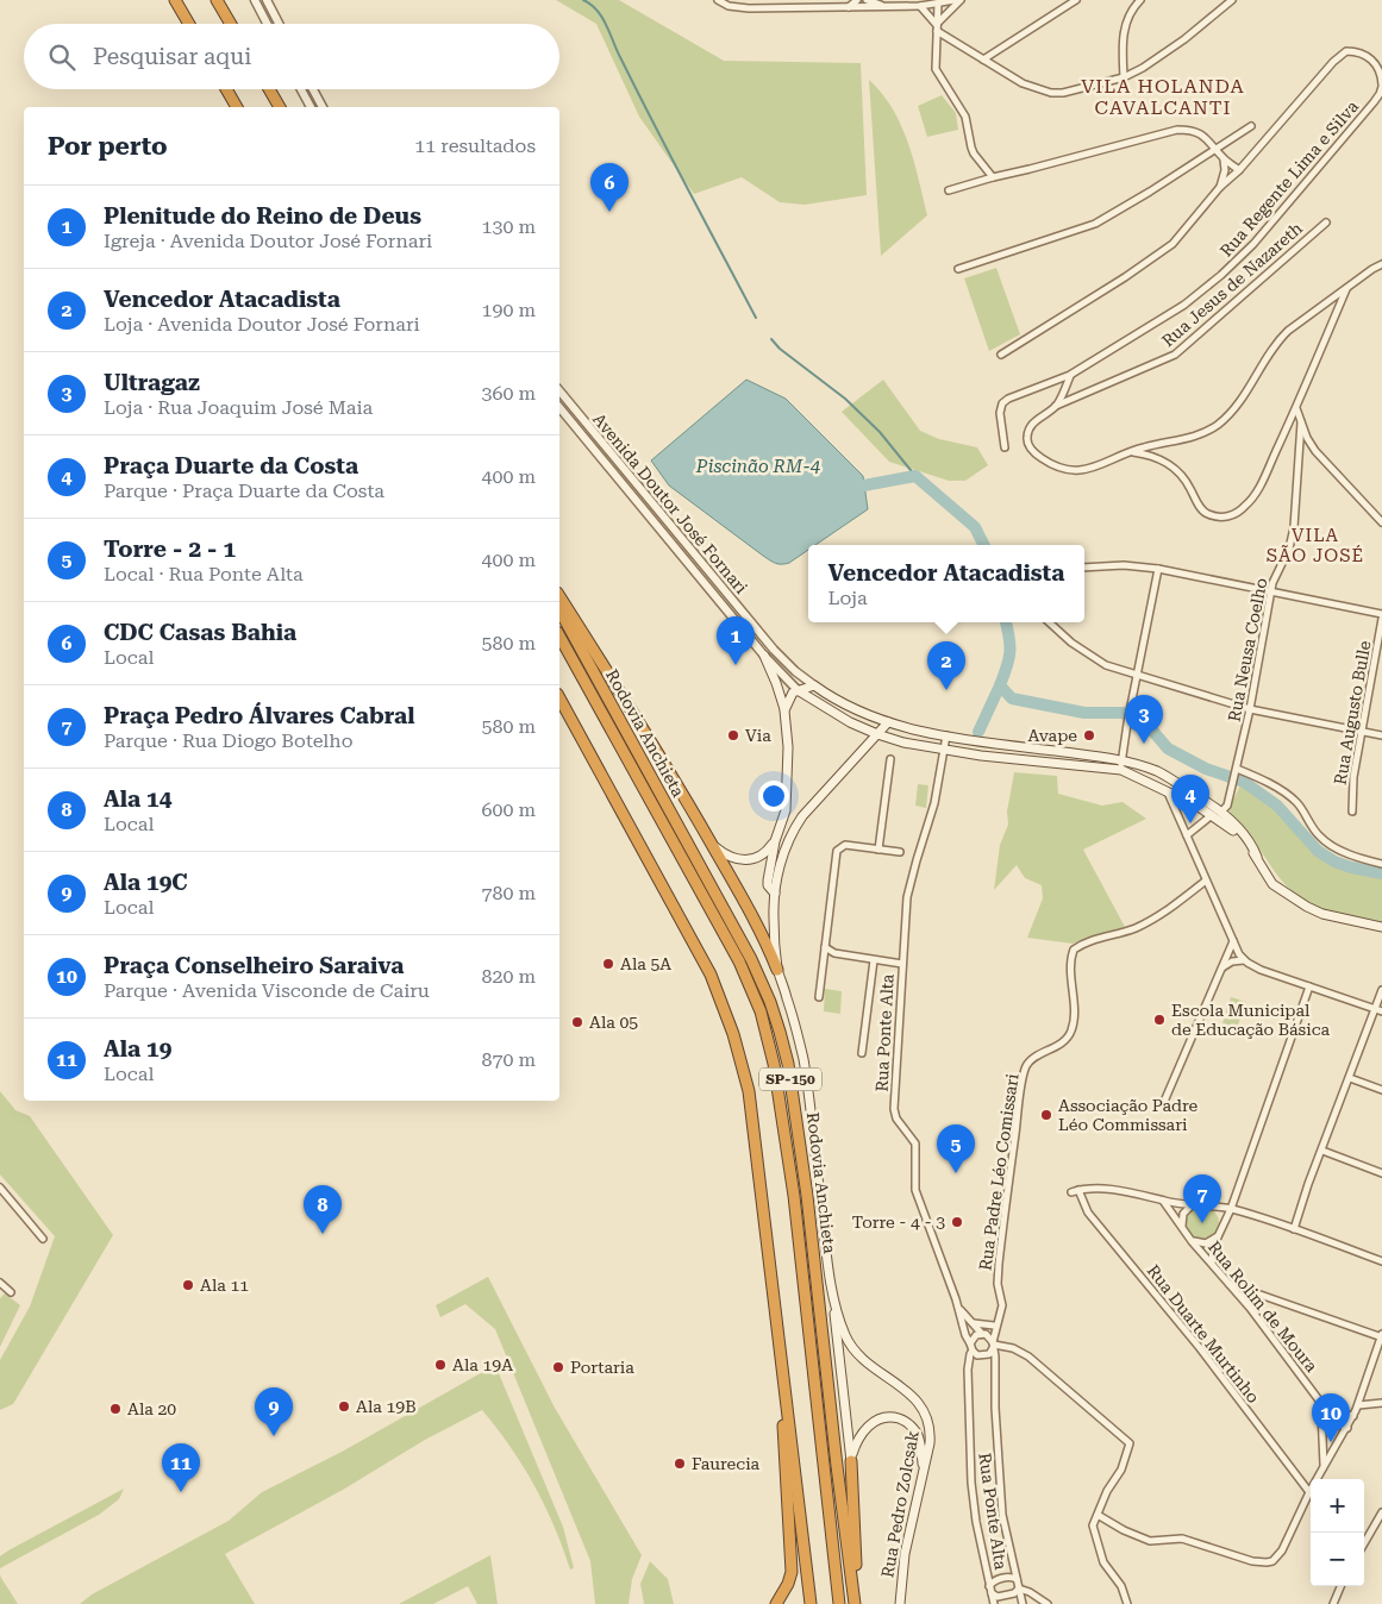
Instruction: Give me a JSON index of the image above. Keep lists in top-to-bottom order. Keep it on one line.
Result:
{"streets":{"highway":["Rodovia Anchieta","SP-150"],"main road":["Avenida Doutor José Fornari","Rua Pedro Zolcsak"],"street":["Rua Regente Lima e Silva","Rua Jesus de Nazareth","Rua Neusa Coelho","Rua Augusto Bulle","Rua Ponte Alta","Rua Padre Léo Comissari","Rua Rolim de Moura","Rua Duarte Murtinho"]},"crossings":[["Rua Regente Lima e Silva","Rua Jesus de Nazareth"],["Avenida Doutor José Fornari","Rua Neusa Coelho"],["Avenida Doutor José Fornari","Rua Ponte Alta"],["Avenida Doutor José Fornari","Rua Pedro Zolcsak"],["Rua Ponte Alta","Rua Padre Léo Comissari"]],"districts":["VILA HOLANDA CAVALCANTI","VILA SÃO JOSÉ"],"water":["Piscinão RM-4"],"places":["Via","Avape","Ala 5A","Escola Municipal de Educação Básica","Ala 05","Associação Padre Léo Commissari","Torre - 4 - 3","Ala 11","Ala 19A","Portaria","Ala 19B","Ala 20","Faurecia"],"page":{"search":"Pesquisar aqui","heading":["Por perto","11 resultados"],"pins":["6","1","2","3","4","5","7","8","9","10","11"],"list":[{"mark":"1","name":"Plenitude do Reino de Deus","note":"Igreja · Avenida Doutor José Fornari","value":"130 m"},{"mark":"2","name":"Vencedor Atacadista","note":"Loja · Avenida Doutor José Fornari","value":"190 m"},{"mark":"3","name":"Ultragaz","note":"Loja · Rua Joaquim José Maia","value":"360 m"},{"mark":"4","name":"Praça Duarte da Costa","note":"Parque · Praça Duarte da Costa","value":"400 m"},{"mark":"5","name":"Torre - 2 - 1","note":"Local · Rua Ponte Alta","value":"400 m"},{"mark":"6","name":"CDC Casas Bahia","note":"Local","value":"580 m"},{"mark":"7","name":"Praça Pedro Álvares Cabral","note":"Parque · Rua Diogo Botelho","value":"580 m"},{"mark":"8","name":"Ala 14","note":"Local","value":"600 m"},{"mark":"9","name":"Ala 19C","note":"Local","value":"780 m"},{"mark":"10","name":"Praça Conselheiro Saraiva","note":"Parque · Avenida Visconde de Cairu","value":"820 m"},{"mark":"11","name":"Ala 19","note":"Local","value":"870 m"}],"popup":["Vencedor Atacadista","Loja"],"map_buttons":["+","−"]}}
